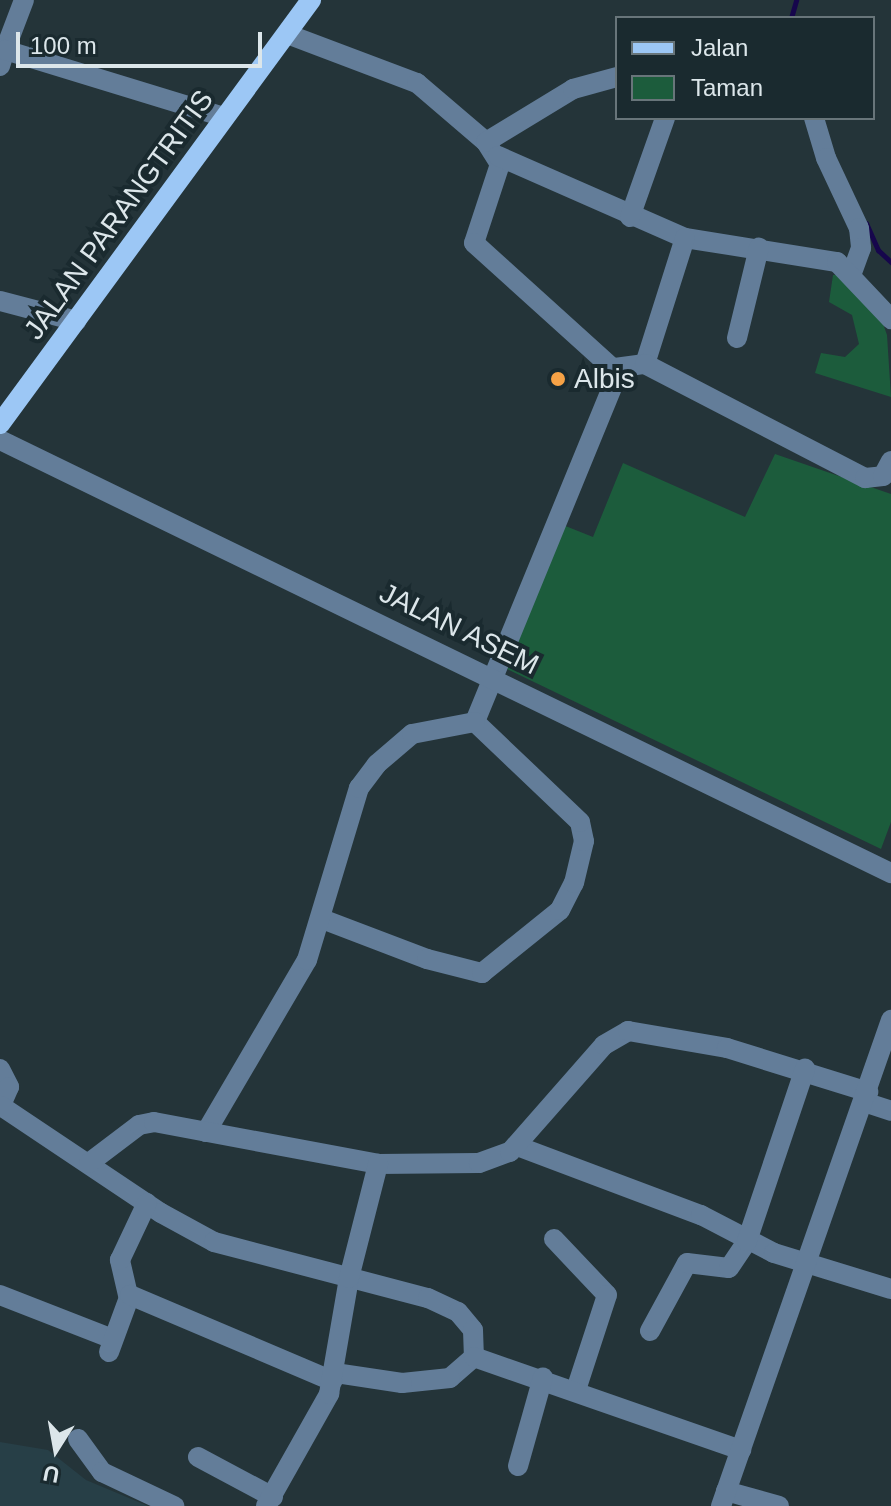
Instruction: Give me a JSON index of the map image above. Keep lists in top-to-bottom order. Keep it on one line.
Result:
{"streets":{"main road":["JALAN PARANGTRITIS"],"street":["JALAN ASEM"]},"places":["Albis"],"legend":["Jalan","Taman"],"scale_bar":"100 m","north":"bottom"}
